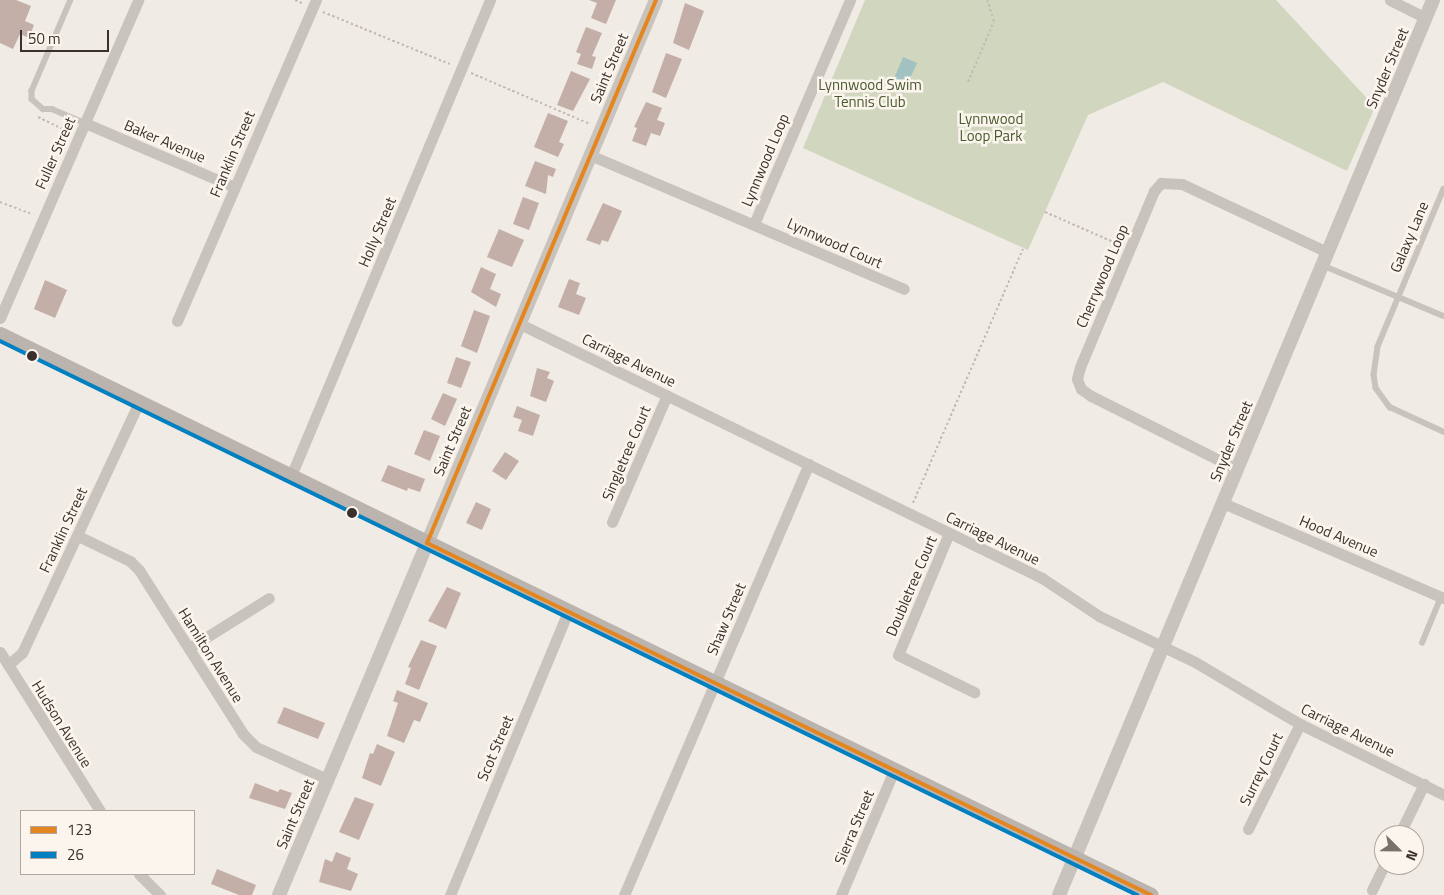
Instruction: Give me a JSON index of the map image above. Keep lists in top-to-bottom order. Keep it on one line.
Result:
{"streets":{"street":["Saint Street","Snyder Street","Baker Avenue","Fuller Street","Franklin Street","Lynnwood Loop","Holly Street","Lynnwood Court","Cherrywood Loop","Carriage Avenue","Singletree Court","Hood Avenue","Doubletree Court","Shaw Street","Hamilton Avenue","Hudson Avenue","Scot Street","Surrey Court","Sierra Street"],"lane":["Galaxy Lane"]},"crossings":[["Saint Street","Lynnwood Loop"],["Saint Street","Carriage Avenue"],["Saint Street","Hamilton Avenue"],["Snyder Street","Cherrywood Loop"],["Snyder Street","Carriage Avenue"],["Snyder Street","Hood Avenue"],["Baker Avenue","Fuller Street"],["Baker Avenue","Franklin Street"],["Franklin Street","Hamilton Avenue"],["Franklin Street","Hudson Avenue"],["Lynnwood Loop","Lynnwood Court"],["Carriage Avenue","Singletree Court"],["Carriage Avenue","Doubletree Court"],["Carriage Avenue","Shaw Street"],["Carriage Avenue","Surrey Court"]],"parks":["Lynnwood Swim Tennis Club","Lynnwood Loop Park"],"lines":["transit line 123","transit line 26"],"legend":["123","26"],"scale_bar":"50 m","north":"bottom right"}
